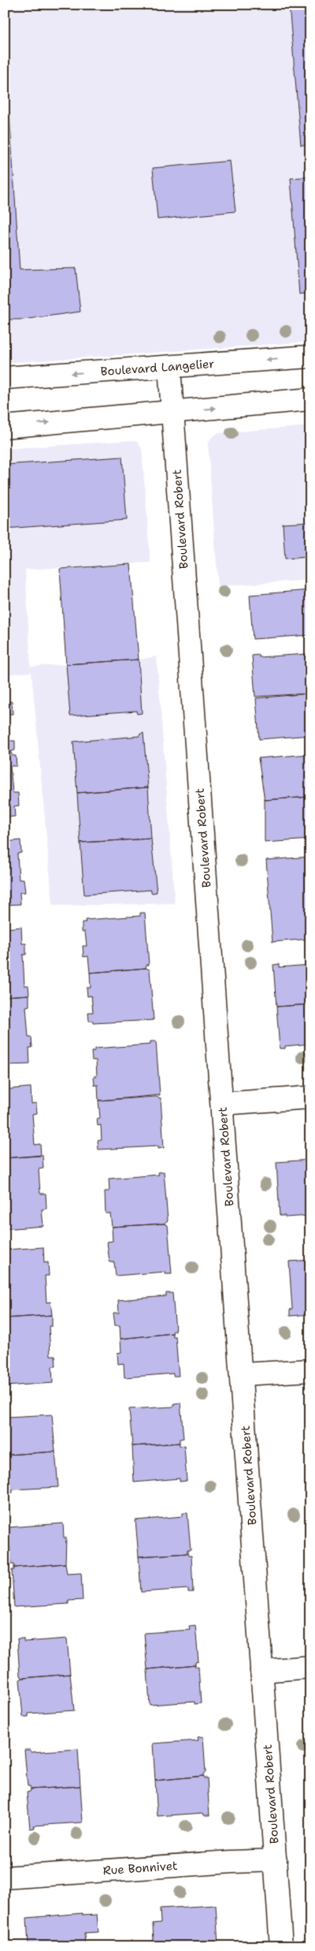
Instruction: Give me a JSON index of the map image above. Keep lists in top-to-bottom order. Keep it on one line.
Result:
{"streets":{"street":["Boulevard Langelier","Boulevard Robert","Rue Bonnivet"]},"crossings":[["Boulevard Langelier","Boulevard Robert"],["Boulevard Robert","Rue Bonnivet"]]}
